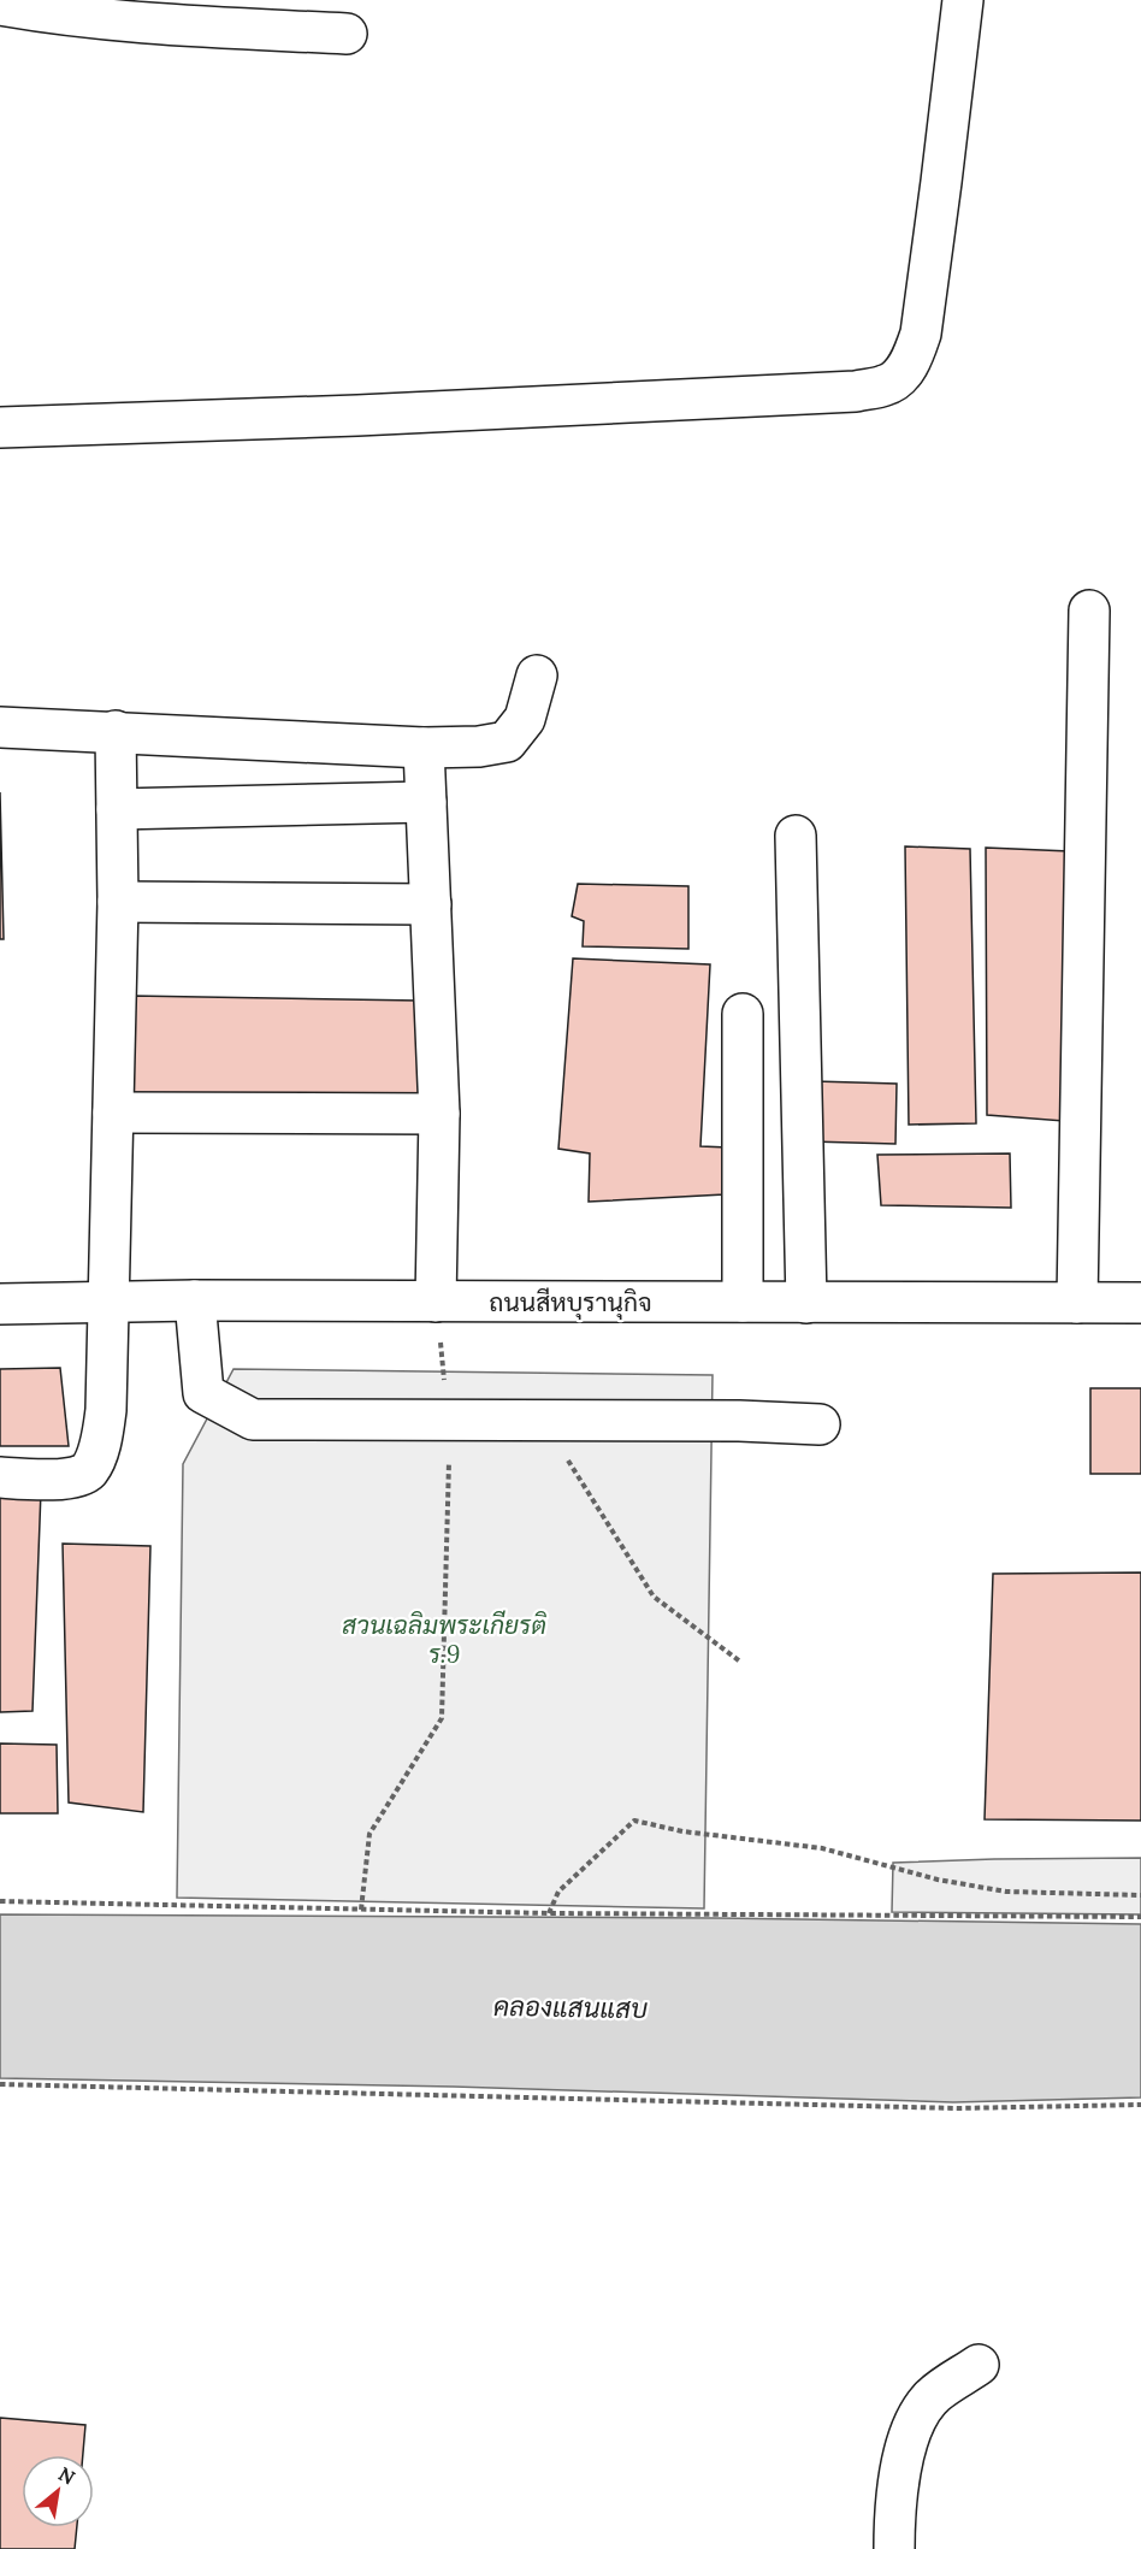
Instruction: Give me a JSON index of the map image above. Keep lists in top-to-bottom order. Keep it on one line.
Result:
{"streets":{"street":["ถนนสีหบุรานุกิจ"]},"water":["คลองแสนแสบ"],"parks":["สวนเฉลิมพระเกียรติ ร.9"],"north":"top right"}
